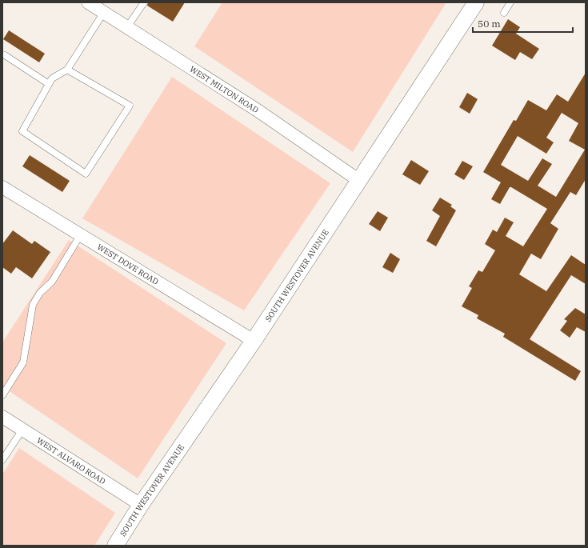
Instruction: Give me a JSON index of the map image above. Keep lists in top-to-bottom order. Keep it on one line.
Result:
{"streets":{"street":["WEST MILTON ROAD","WEST DOVE ROAD","SOUTH WESTOVER AVENUE","WEST ALVARO ROAD"]},"crossings":[["WEST MILTON ROAD","SOUTH WESTOVER AVENUE"],["WEST DOVE ROAD","SOUTH WESTOVER AVENUE"],["SOUTH WESTOVER AVENUE","WEST ALVARO ROAD"]],"scale_bar":"50 m"}
